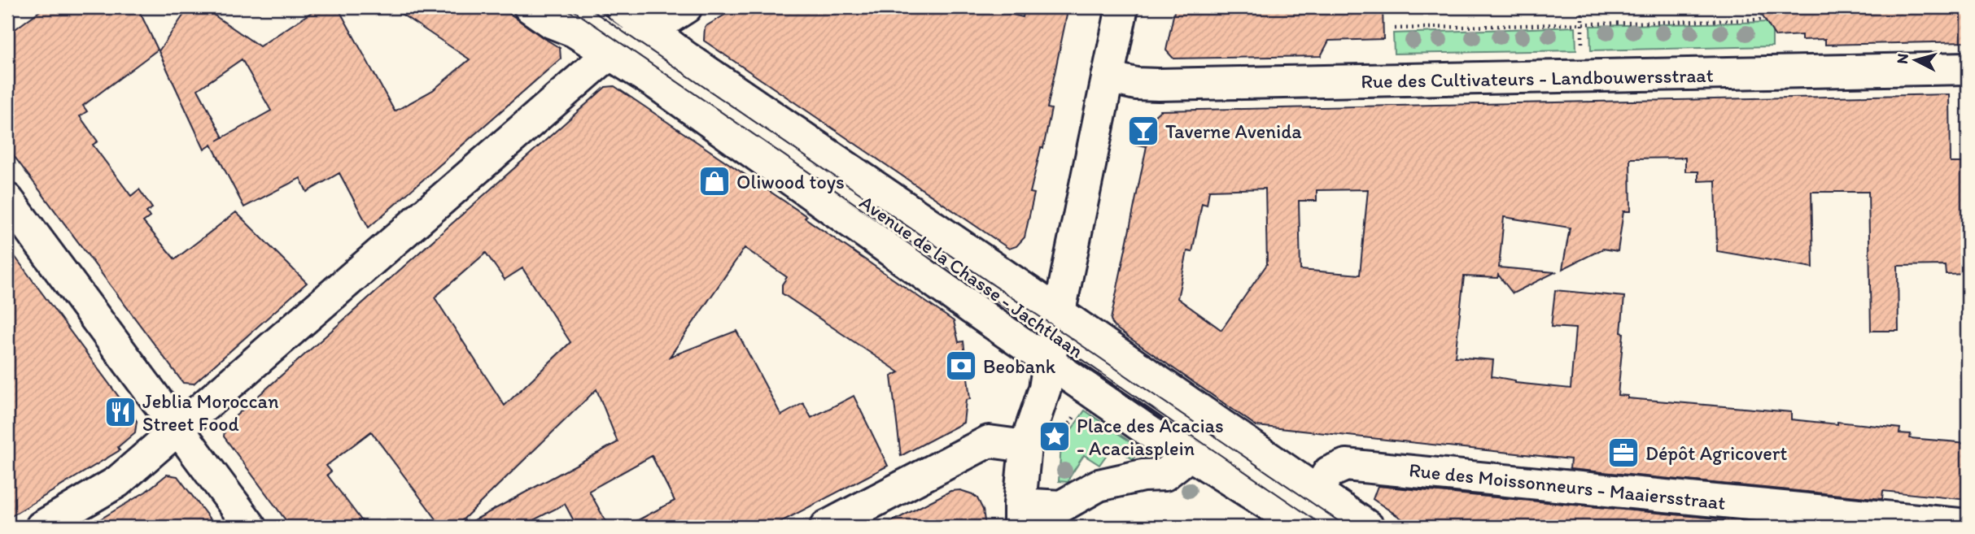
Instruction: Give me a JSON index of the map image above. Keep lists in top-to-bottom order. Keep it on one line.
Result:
{"streets":{"street":["Rue des Cultivateurs - Landbouwersstraat","Avenue de la Chasse - Jachtlaan","Rue des Moissonneurs - Maaiersstraat"]},"crossings":[["Avenue de la Chasse - Jachtlaan","Rue des Moissonneurs - Maaiersstraat"]],"places":{"bar":["Taverne Avenida"],"shop":["Oliwood toys"],"bank":["Beobank"],"restaurant":["Jeblia Moroccan Street Food"],"place":["Place des Acacias - Acaciasplein"],"office":["Dépôt Agricovert"]},"north":"left"}
